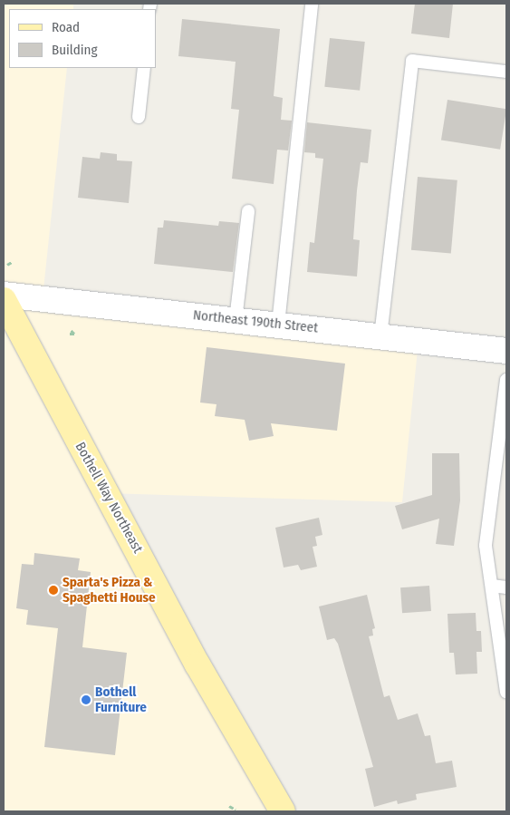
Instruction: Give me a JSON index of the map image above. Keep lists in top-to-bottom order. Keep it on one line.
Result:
{"streets":{"main road":["Bothell Way Northeast"],"street":["Northeast 190th Street"]},"places":["Sparta's Pizza & Spaghetti House","Bothell Furniture"],"legend":["Road","Building"]}
